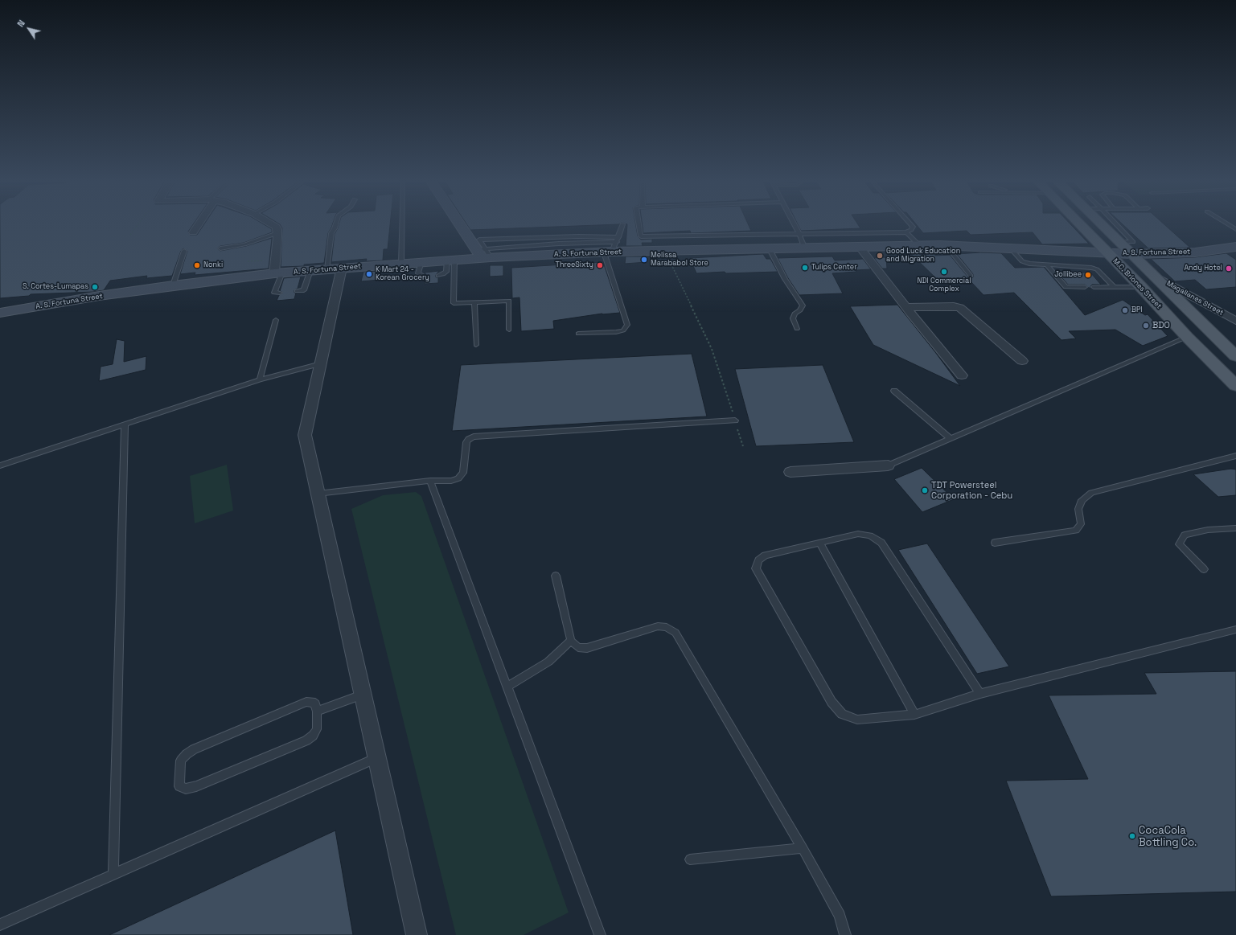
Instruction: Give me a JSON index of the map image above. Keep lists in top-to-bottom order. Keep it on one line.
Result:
{"streets":{"main road":["A. S. Fortuna Street","M.C. Briones Street"],"street":["Magallanes Street"]},"crossings":[["A. S. Fortuna Street","M.C. Briones Street"],["M.C. Briones Street","Magallanes Street"]],"places":["Good Luck Education and Migration","Melissa Marababol Store","Nonki","ThreeSixty","Tulips Center","Andy Hotel","NDI Commercial Complex","K Mart 24 - Korean Grocery","Jollibee","S. Cortes-Lumapas","BPI","BDO","TDT Powersteel Corporation - Cebu","CocaCola Bottling Co."],"north":"top left"}
